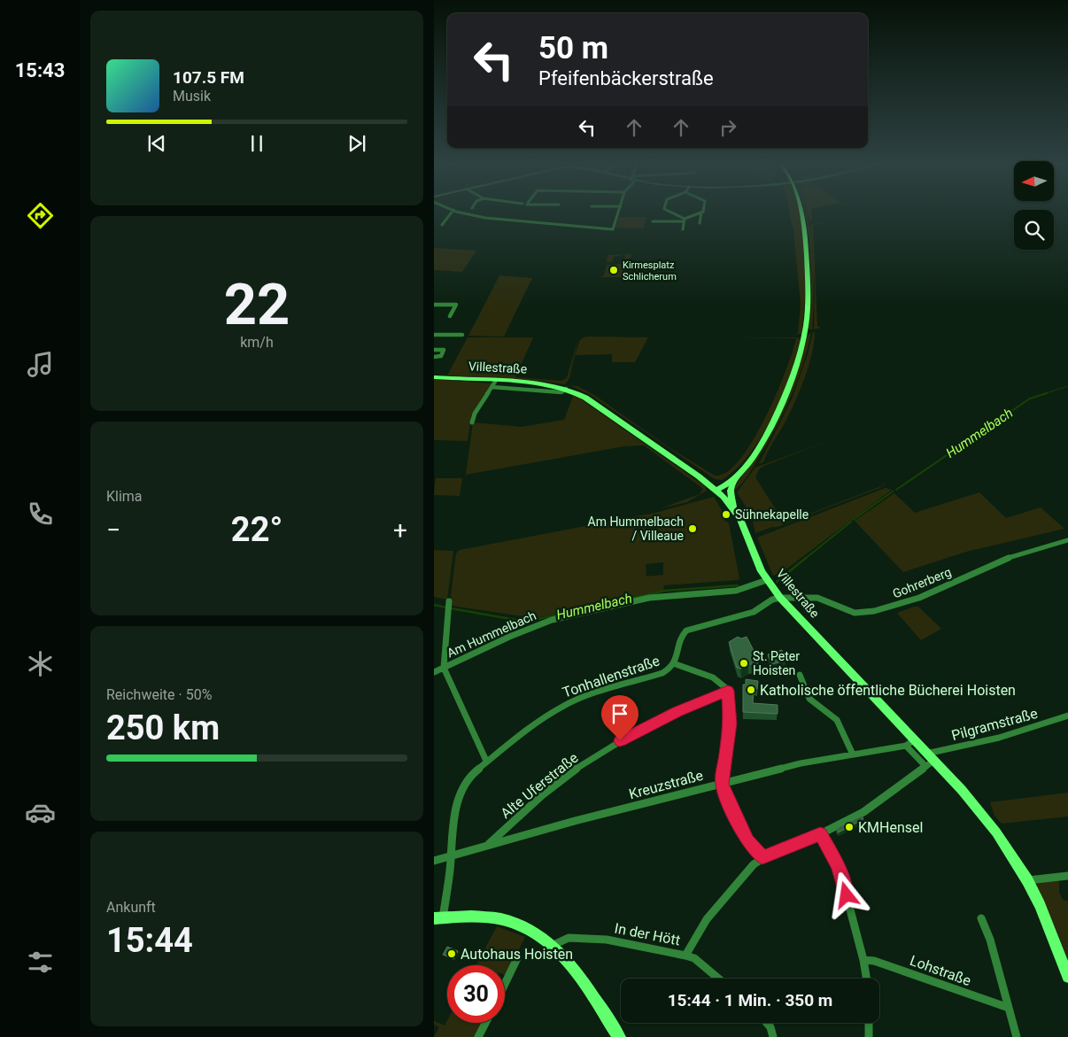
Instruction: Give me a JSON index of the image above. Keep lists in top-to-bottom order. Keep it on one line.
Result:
{"streets":{"main road":["Villestraße"],"street":["Gohrerberg","Am Hummelbach","Tonhallenstraße","Pilgramstraße","Kreuzstraße","Alte Uferstraße","In der Hött","Lohstraße"]},"crossings":[["Villestraße","Gohrerberg"],["Villestraße","Am Hummelbach"],["Villestraße","Tonhallenstraße"],["Villestraße","Pilgramstraße"],["Villestraße","Kreuzstraße"],["Gohrerberg","Tonhallenstraße"],["Tonhallenstraße","Kreuzstraße"],["Kreuzstraße","Alte Uferstraße"]],"water":["Hummelbach"],"places":["Kirmesplatz Schlicherum","Sühnekapelle","Am Hummelbach / Villeaue","St. Peter Hoisten","Katholische öffentliche Bücherei Hoisten","KMHensel","Autohaus Hoisten"],"north":"left","page":{"tabs":"15:43","turn":["50 m","Pfeifenbäckerstraße"],"song":["107.5 FM","Musik"],"tile":[["22","km/h"],"Klima",["Reichweite · 50%","250 km"],["Ankunft","15:44"]],"heat":["−","22°","+"],"limit":"30","trip":"15:44 · 1 Min. · 350 m"}}
